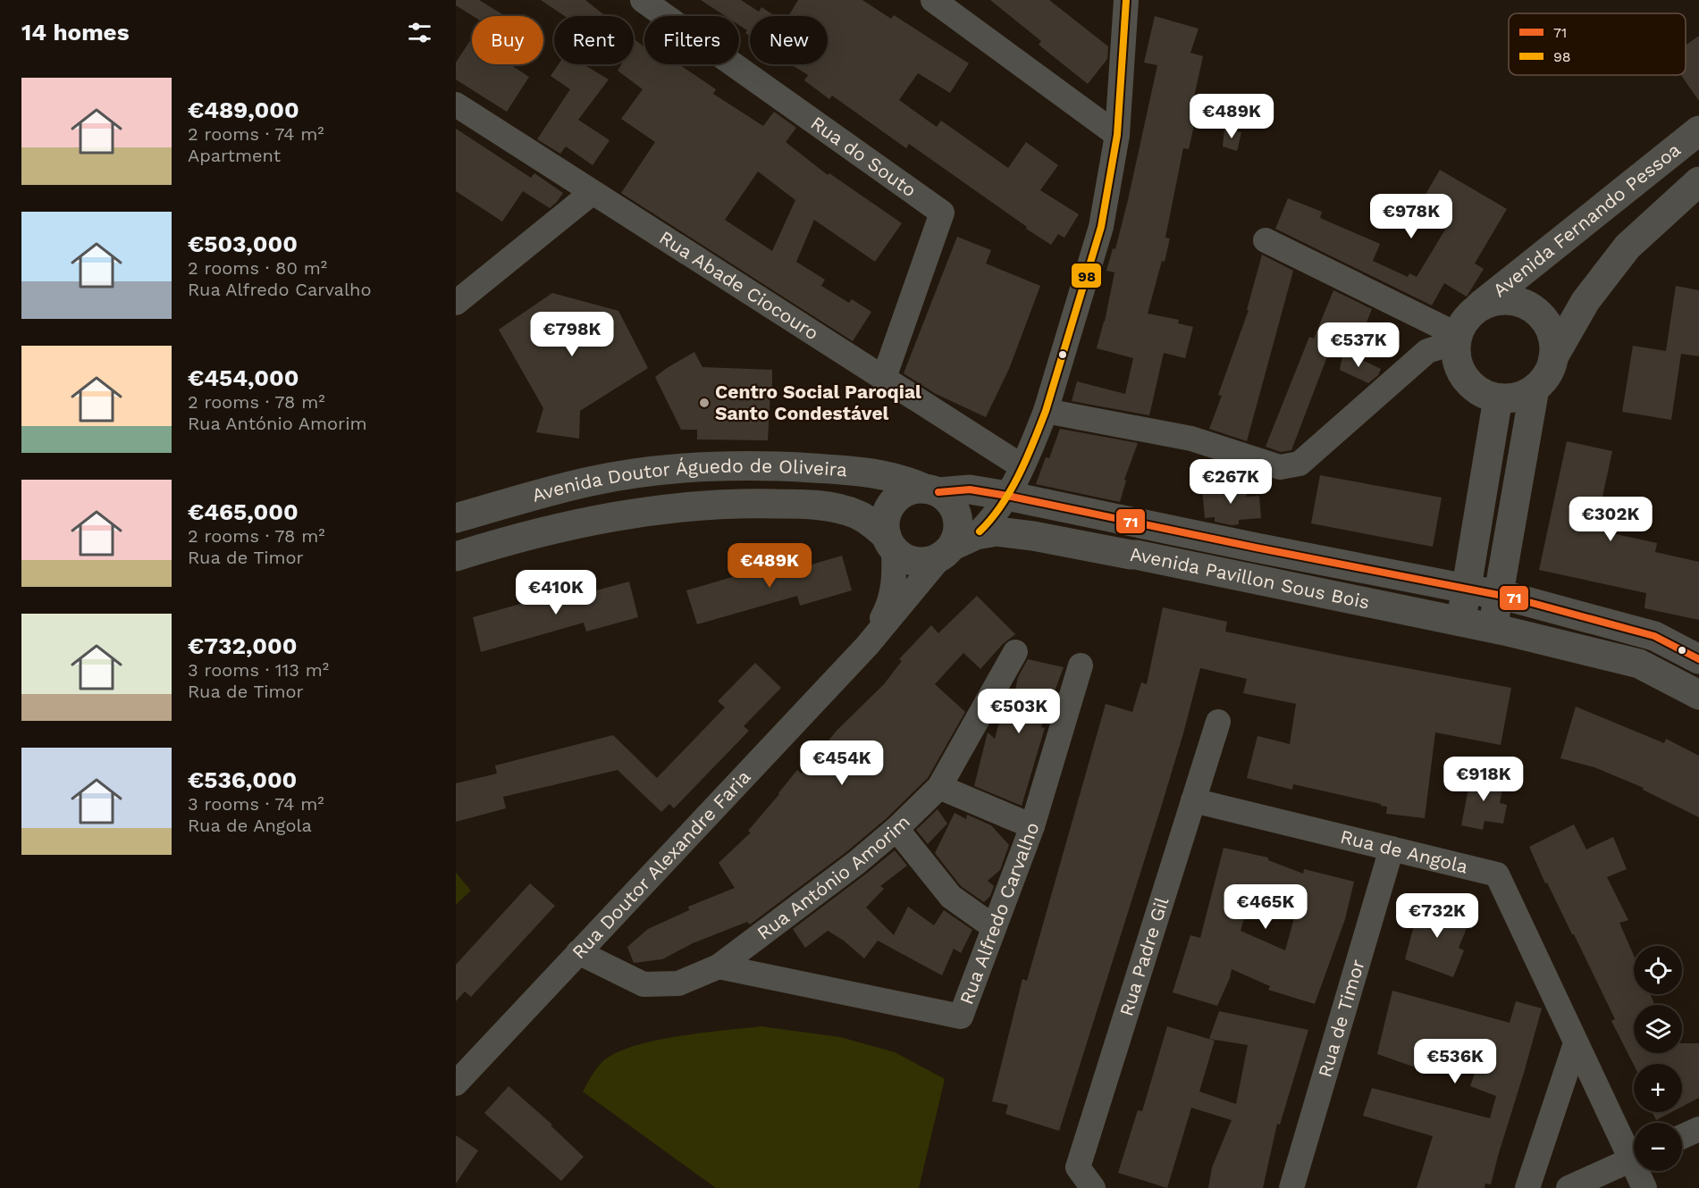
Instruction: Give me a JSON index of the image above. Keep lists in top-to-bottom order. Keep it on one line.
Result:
{"streets":{"street":["Rua do Souto","Avenida Fernando Pessoa","Rua Abade Ciocouro","Avenida Doutor Águedo de Oliveira","Avenida Pavillon Sous Bois","Rua de Angola","Rua Doutor Alexandre Faria","Rua António Amorim","Rua Alfredo Carvalho","Rua Padre Gil","Rua de Timor"]},"crossings":[["Rua do Souto","Rua Abade Ciocouro"],["Avenida Doutor Águedo de Oliveira","Avenida Pavillon Sous Bois"],["Rua de Angola","Rua Padre Gil"],["Rua de Angola","Rua de Timor"],["Rua Doutor Alexandre Faria","Rua António Amorim"],["Rua António Amorim","Rua Alfredo Carvalho"]],"places":["Centro Social Paroqial Santo Condestável"],"lines":["transit line 98","transit line 71"],"legend":["71","98"],"page":{"heading":"14 homes","chip":["Buy","Rent","Filters","New"],"list":[{"name":"€489,000","note":"2 rooms · 74 m² · Apartment"},{"name":"€503,000","note":"2 rooms · 80 m² · Rua Alfredo Carvalho"},{"name":"€454,000","note":"2 rooms · 78 m² · Rua António Amorim"},{"name":"€465,000","note":"2 rooms · 78 m² · Rua de Timor"},{"name":"€732,000","note":"3 rooms · 113 m² · Rua de Timor"},{"name":"€536,000","note":"3 rooms · 74 m² · Rua de Angola"}],"price":["€489K","€978K","€798K","€537K","€267K","€302K","€489K","€410K","€503K","€454K","€918K","€465K","€732K","€536K"],"map_buttons":["+","−"]}}
